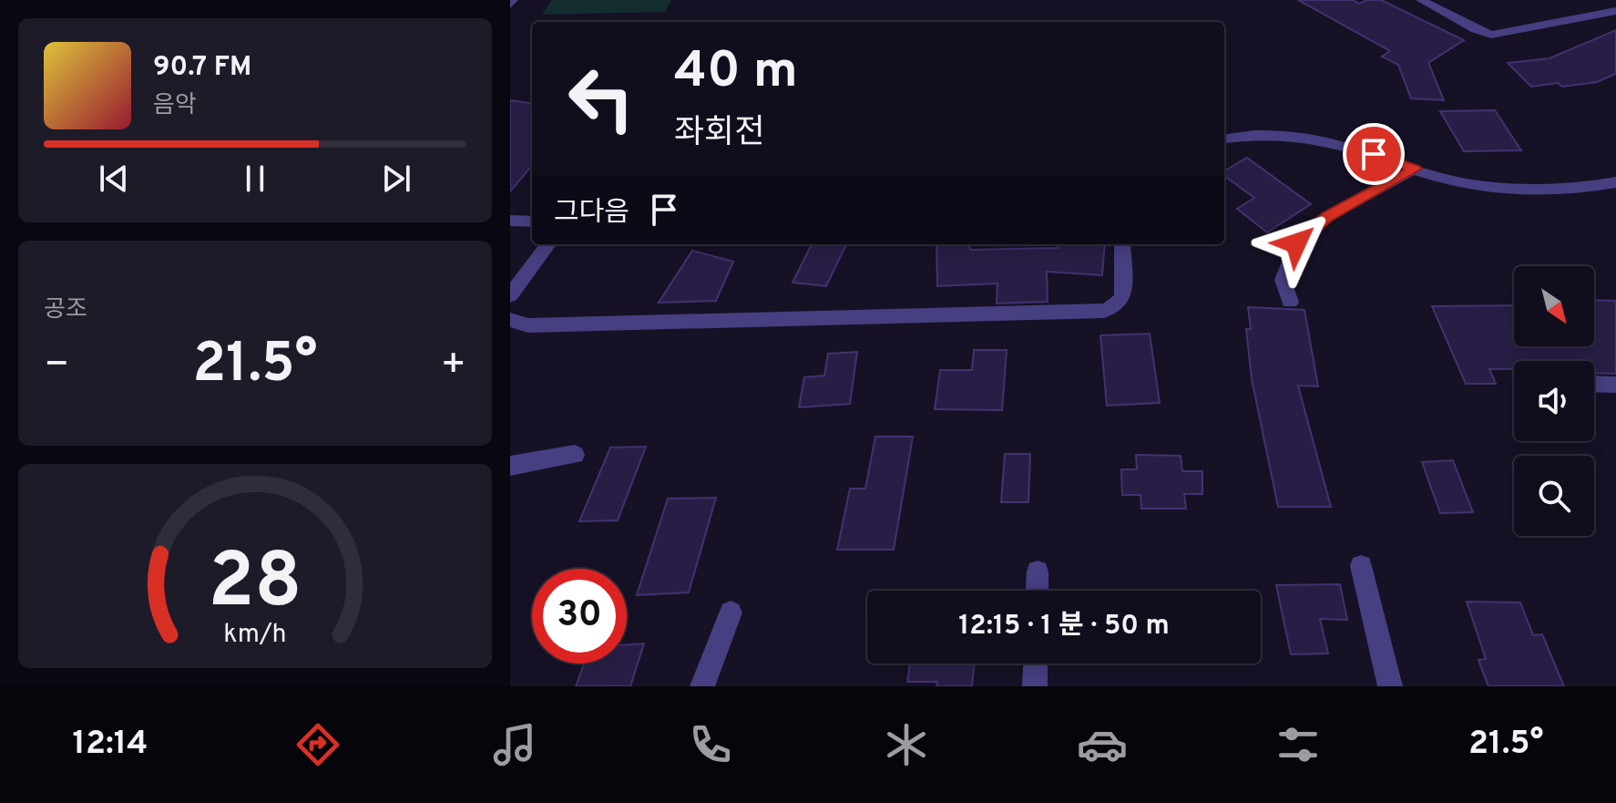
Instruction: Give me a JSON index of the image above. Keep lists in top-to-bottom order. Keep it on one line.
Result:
{"north":"bottom right","page":{"turn":["40 m","좌회전"],"song":["90.7 FM","음악"],"then":"그다음","tile":"공조","heat":["−","21.5°","+"],"limit":"30","trip":"12:15 · 1 분 · 50 m","tabs":["12:14","21.5°"],"gauge":["28","km/h"]}}
